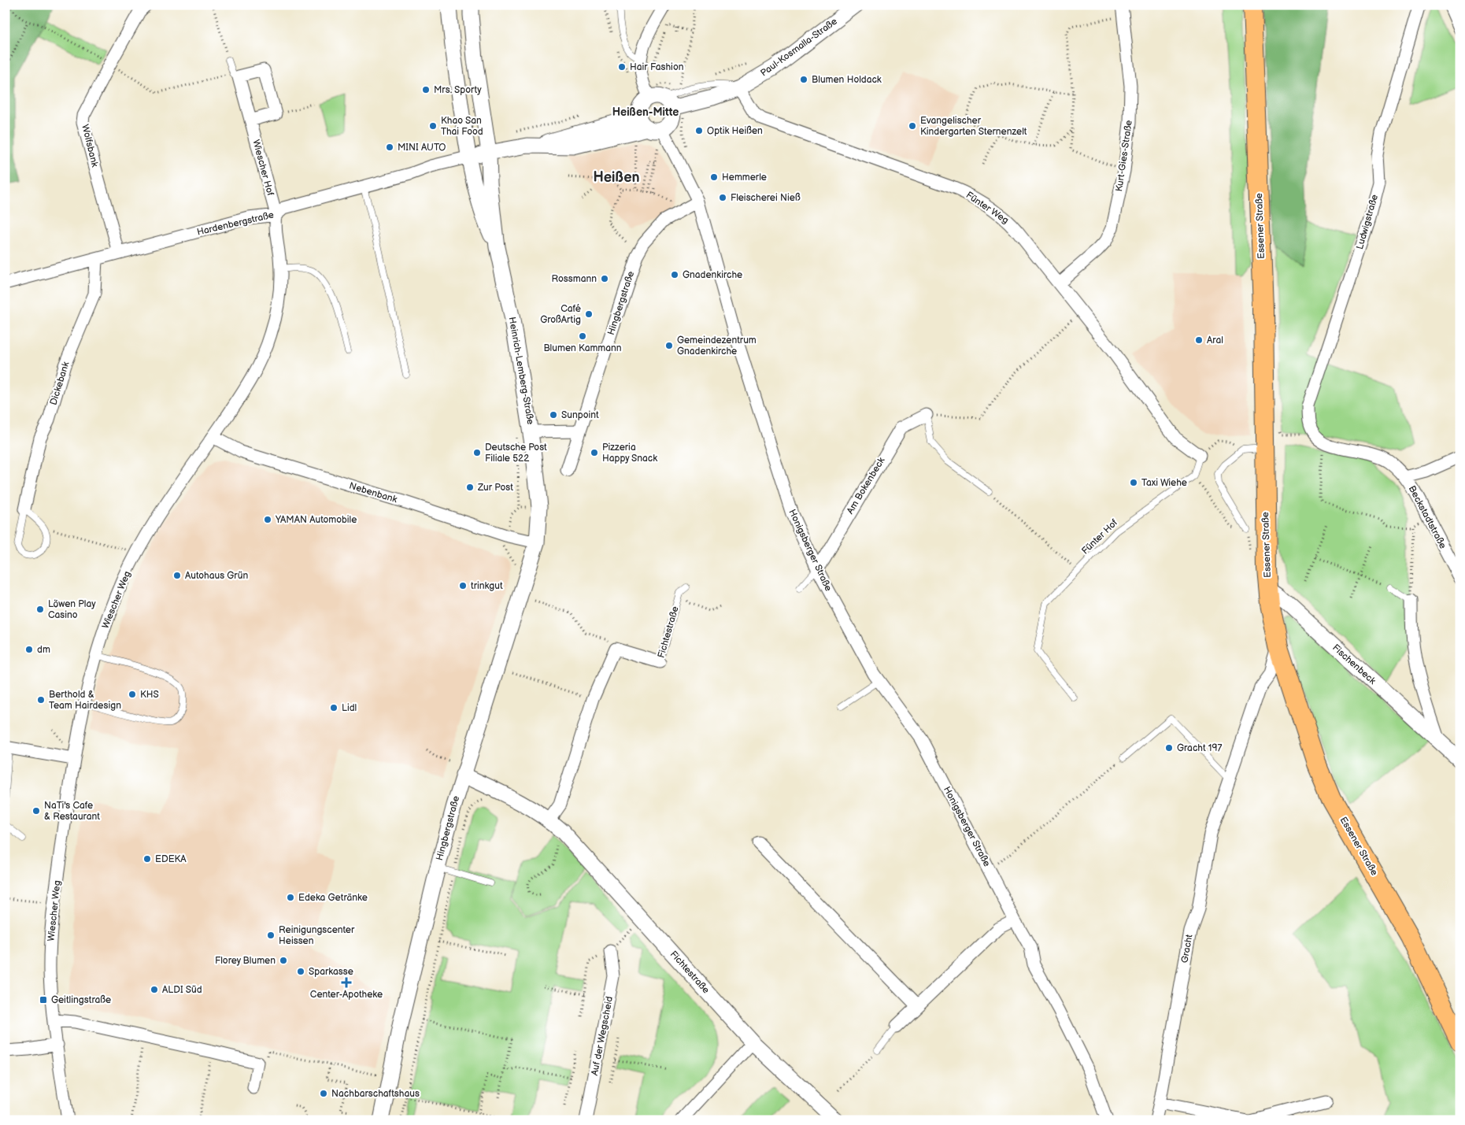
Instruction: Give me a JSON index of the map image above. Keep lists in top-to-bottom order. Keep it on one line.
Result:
{"streets":{"main road":["Essener Straße"],"street":["Paul-Kosmalla-Straße","Wolfsbank","Kurt-Gies-Straße","Wiescher Hof","Fünter Weg","Ludwigstraße","Hardenbergstraße","Hingbergstraße","Heinrich-Lemberg-Straße","Dickebank","Am Bokenbeck","Nebenbank","Beckstadtstraße","Honigsberger Straße","Wiescher Weg","Fichtestraße","Fischenbeck","Gracht","Auf der Wegscheid"],"lane":["Fünter Hof"]},"crossings":[["Paul-Kosmalla-Straße","Fünter Weg"],["Paul-Kosmalla-Straße","Hardenbergstraße"],["Paul-Kosmalla-Straße","Honigsberger Straße"],["Wolfsbank","Hardenbergstraße"],["Kurt-Gies-Straße","Fünter Weg"],["Wiescher Hof","Hardenbergstraße"],["Wiescher Hof","Wiescher Weg"],["Ludwigstraße","Beckstadtstraße"],["Hardenbergstraße","Heinrich-Lemberg-Straße"],["Hardenbergstraße","Dickebank"],["Hardenbergstraße","Honigsberger Straße"],["Hardenbergstraße","Wiescher Weg"],["Essener Straße","Fischenbeck"],["Essener Straße","Gracht"],["Hingbergstraße","Heinrich-Lemberg-Straße"],["Hingbergstraße","Nebenbank"],["Hingbergstraße","Honigsberger Straße"],["Hingbergstraße","Fichtestraße"],["Heinrich-Lemberg-Straße","Nebenbank"],["Am Bokenbeck","Honigsberger Straße"],["Nebenbank","Wiescher Weg"]],"districts":["Heißen-Mitte","Heißen"],"places":{"other":["Hair Fashion","Blumen Holdack","Mrs. Sporty","Khao San Thai Food","Evangelischer Kindergarten Sternenzelt","Optik Heißen","MINI AUTO","Hemmerle","Fleischerei Nieß","Gnadenkirche","Rossmann","Café GroßArtig","Blumen Kammann","Aral","Gemeindezentrum Gnadenkirche","Sunpoint","Deutsche Post Filiale 522","Pizzeria Happy Snack","Taxi Wiehe","Zur Post","YAMAN Automobile","Autohaus Grün","trinkgut","Löwen Play Casino","dm","KHS","Berthold & Team Hairdesign","Lidl","Gracht 197","NaTi's Cafe & Restaurant","EDEKA","Edeka Getränke","Reinigungscenter Heissen","Florey Blumen","Sparkasse","ALDI Süd","Nachbarschaftshaus"],"health":["Center-Apotheke"],"transit":["Geitlingstraße"]}}
